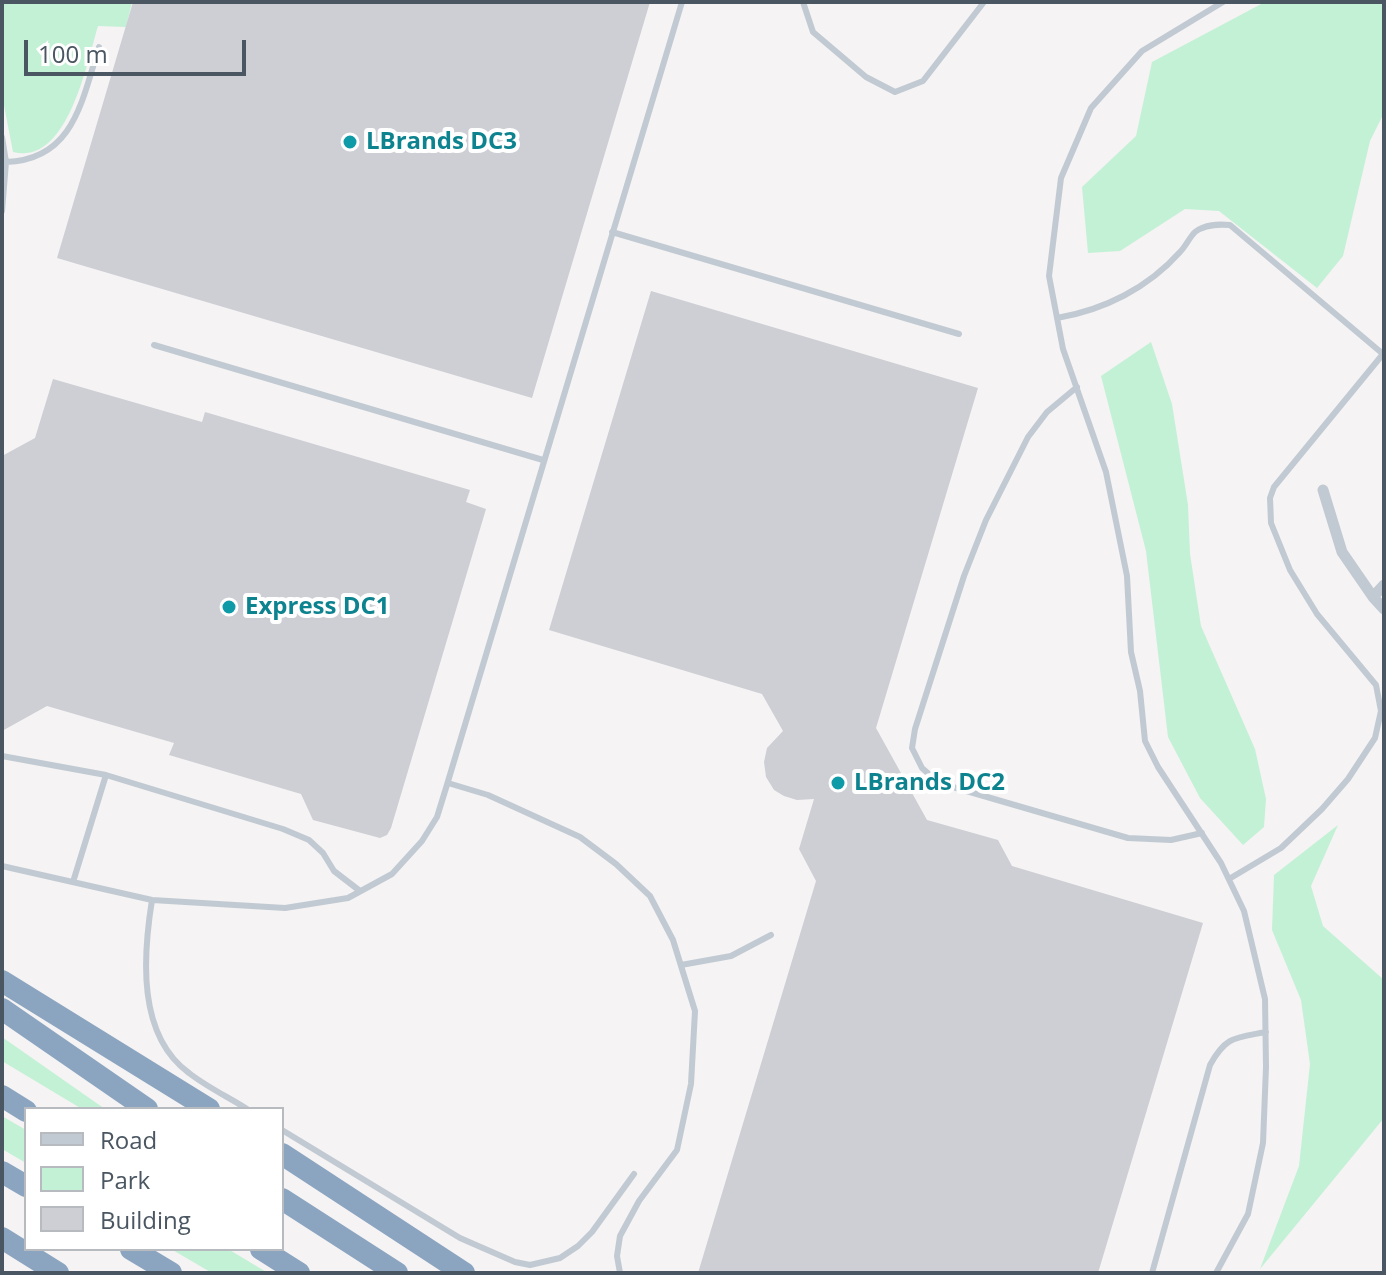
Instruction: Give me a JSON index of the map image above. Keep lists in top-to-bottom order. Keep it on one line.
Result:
{"places":["LBrands DC3","Express DC1","LBrands DC2"],"legend":["Road","Park","Building"],"scale_bar":"100 m"}
